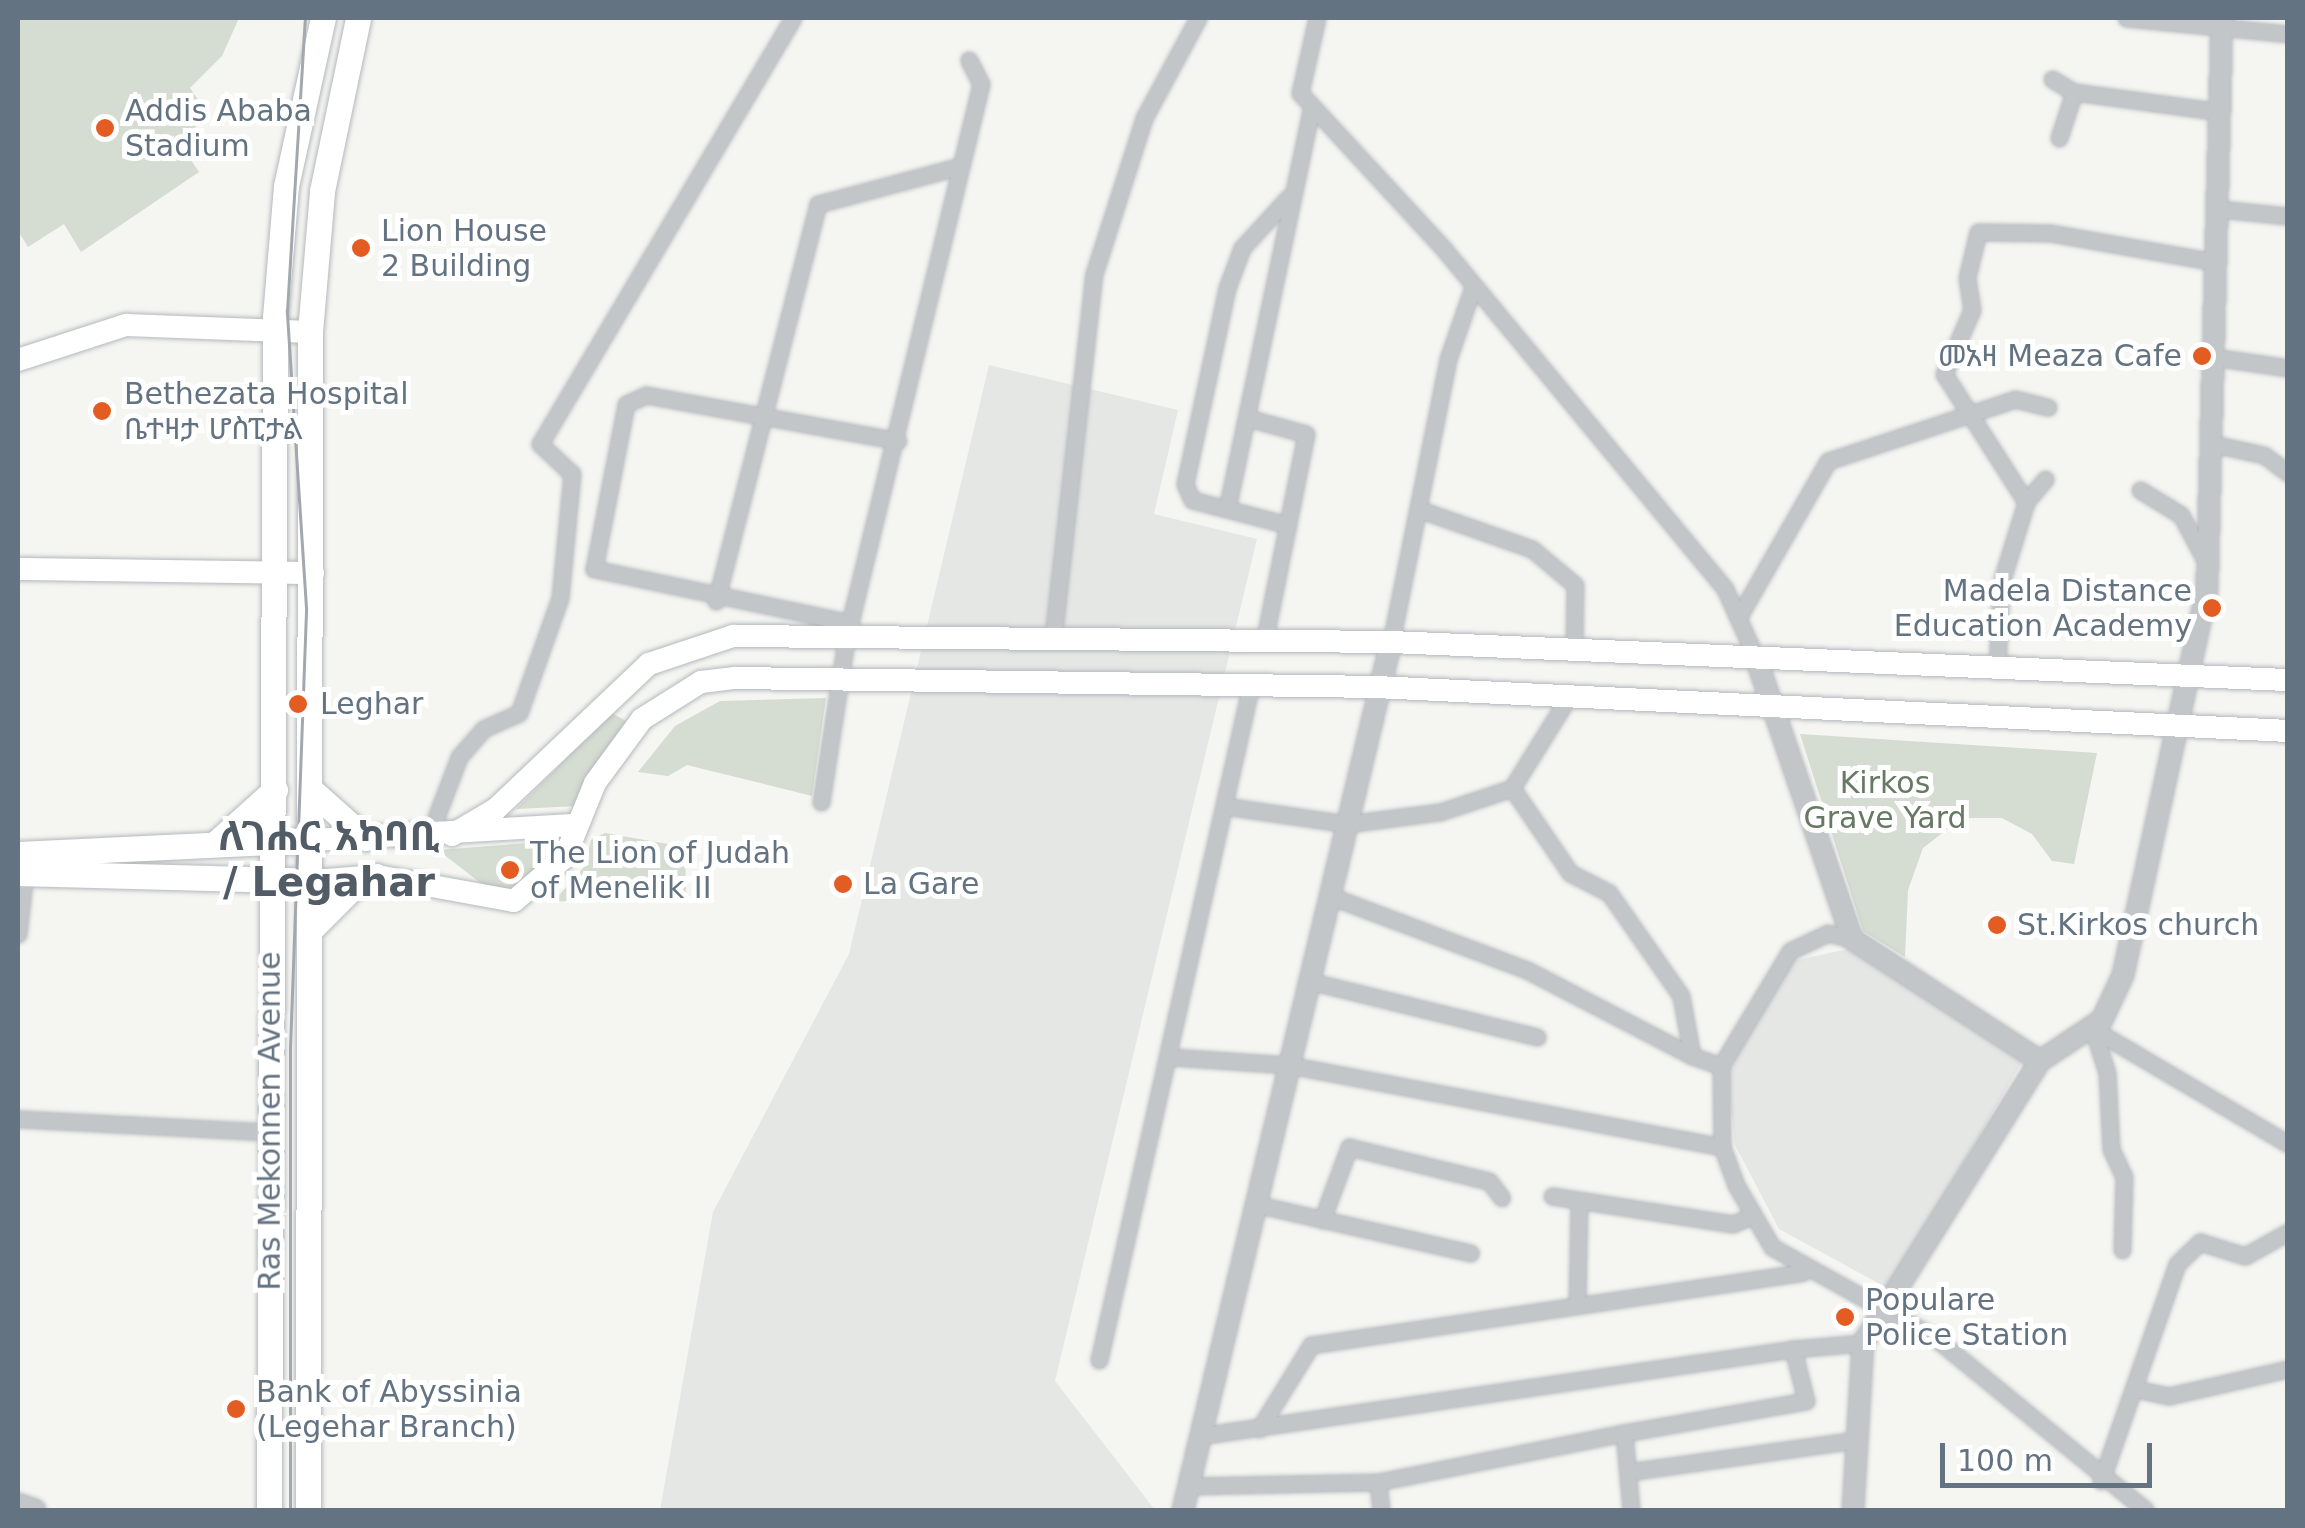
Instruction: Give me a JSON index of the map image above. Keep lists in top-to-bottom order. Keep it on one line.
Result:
{"streets":{"main road":["Ras Mekonnen Avenue"]},"districts":["ለገሐር አካባቢ / Legahar"],"parks":["Kirkos Grave Yard"],"places":["Addis Ababa Stadium","Lion House 2 Building","መአዛ Meaza Cafe","Bethezata Hospital ቤተዛታ ሆስፒታል","Madela Distance Education Academy","Leghar","The Lion of Judah of Menelik II","La Gare","St.Kirkos church","Populare Police Station","Bank of Abyssinia (Legehar Branch)"],"scale_bar":"100 m"}
